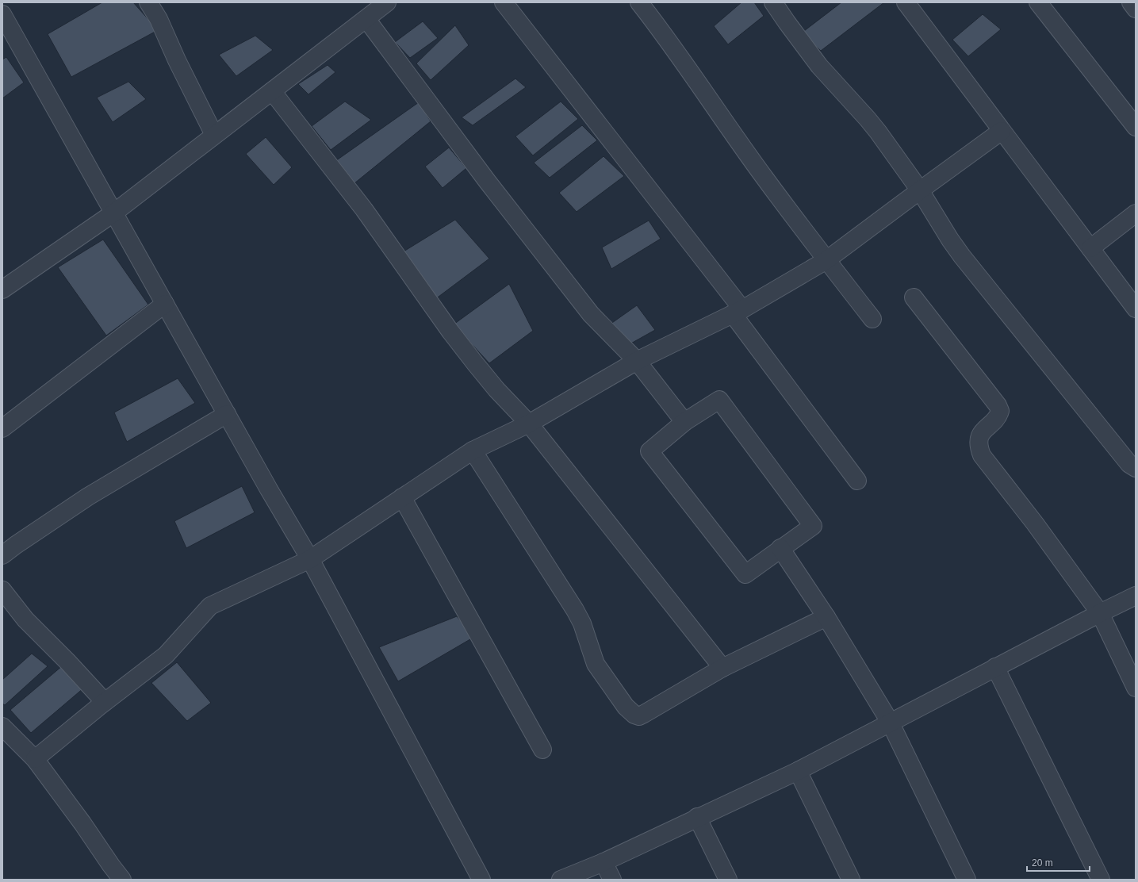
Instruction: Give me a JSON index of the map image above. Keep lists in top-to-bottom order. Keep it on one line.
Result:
{"scale_bar":"20 m"}
